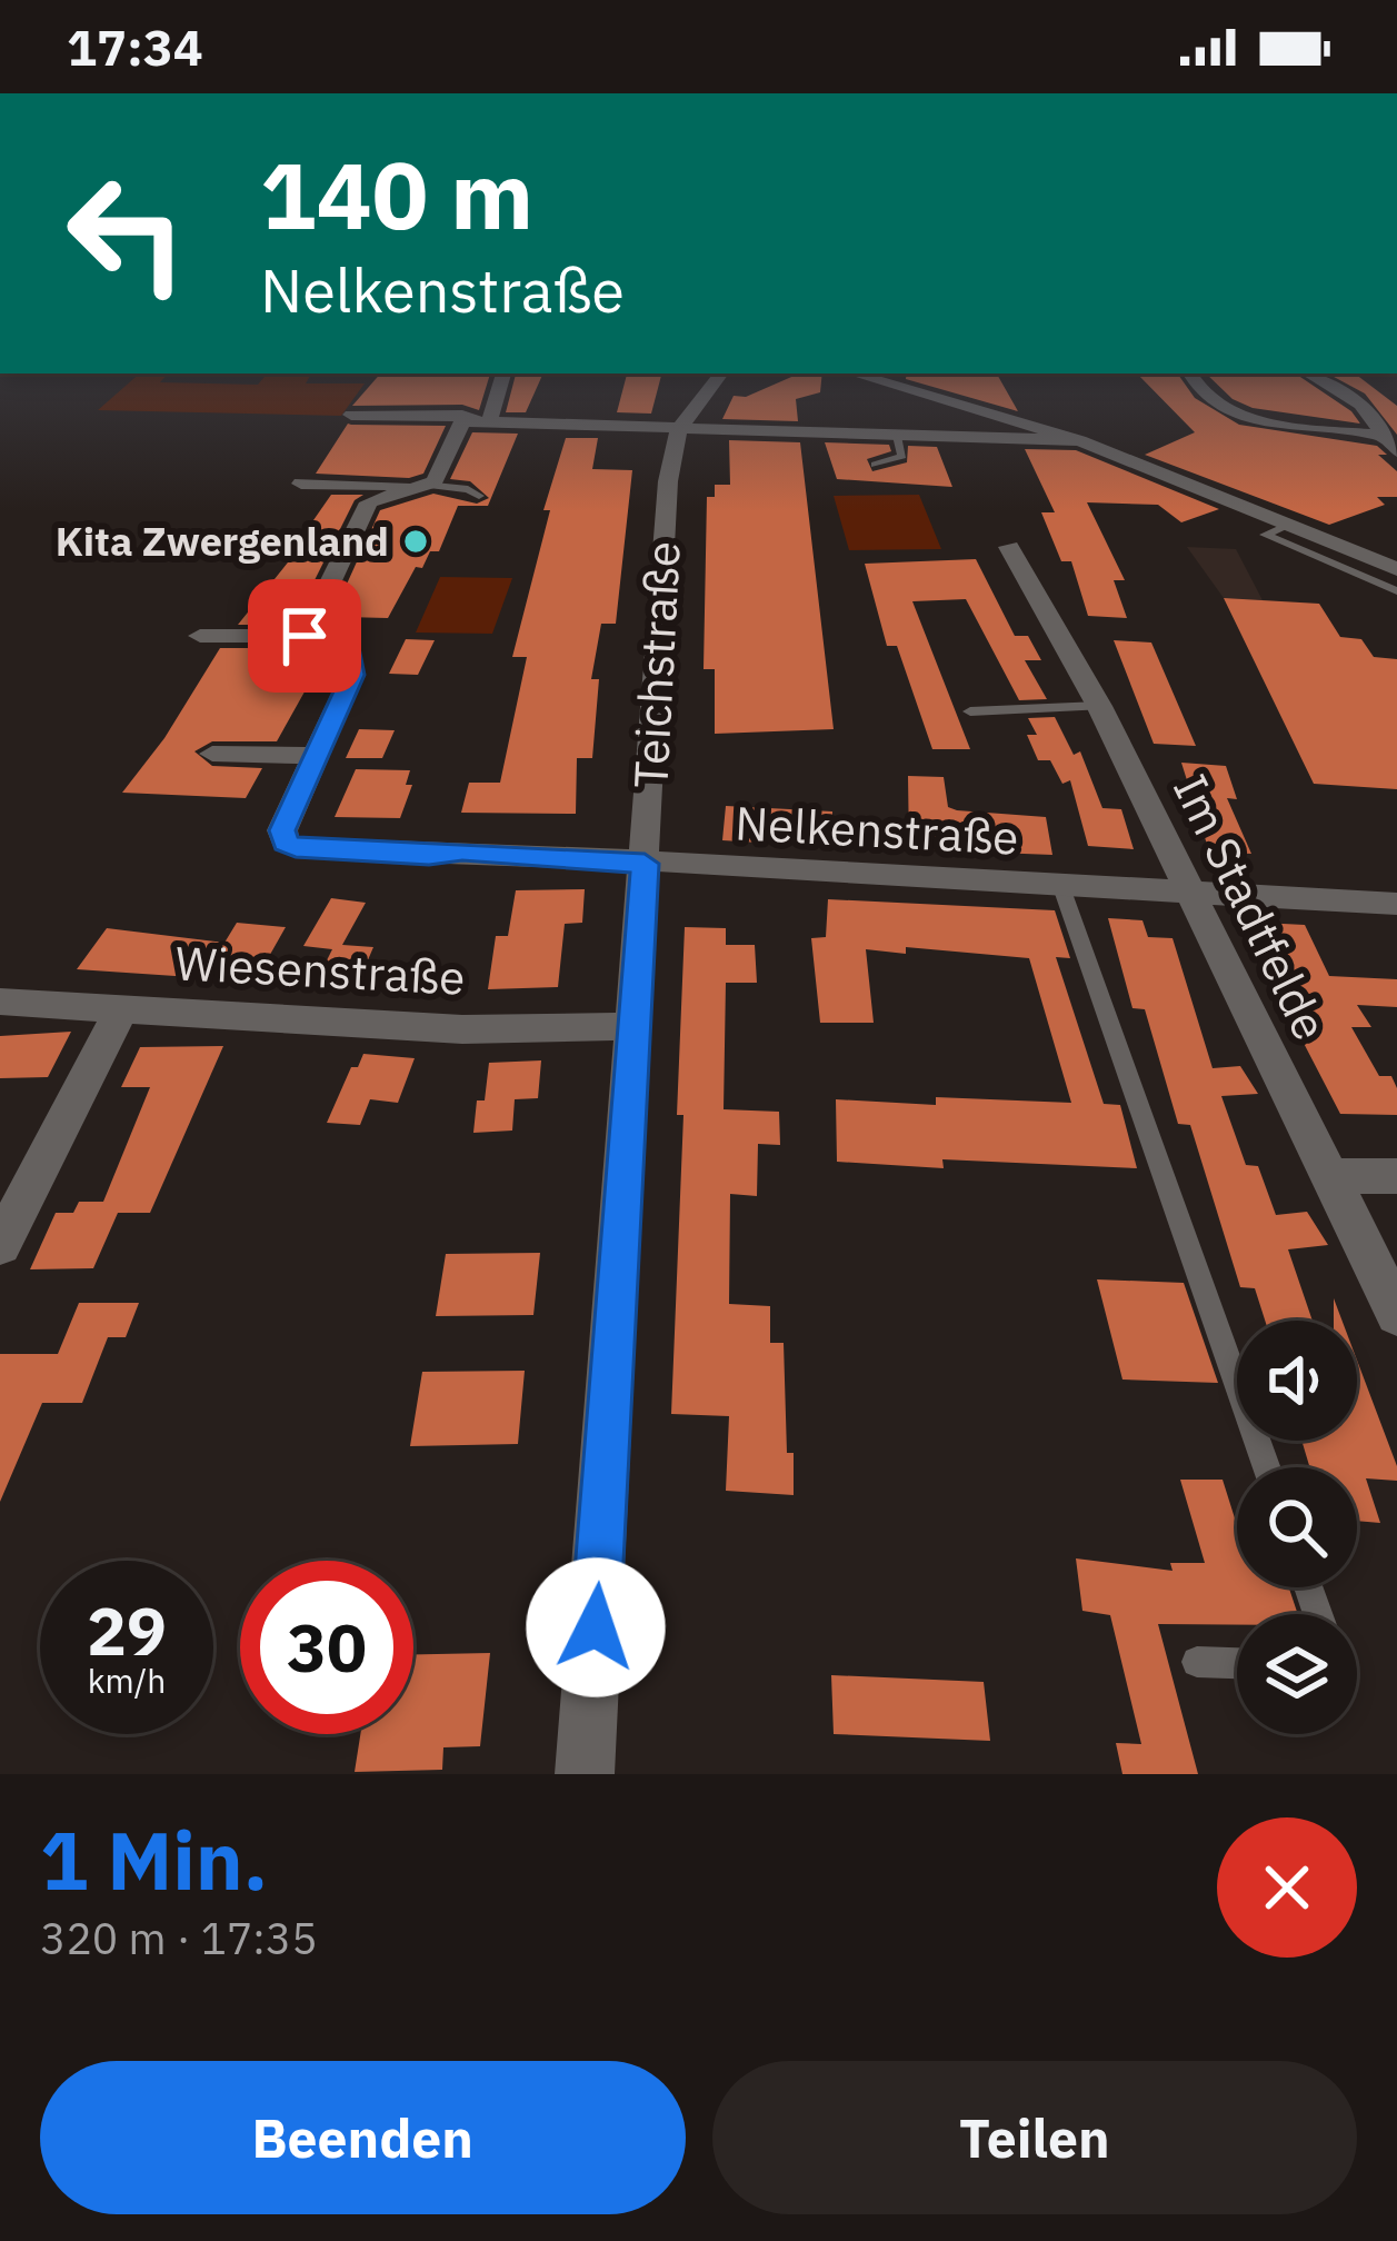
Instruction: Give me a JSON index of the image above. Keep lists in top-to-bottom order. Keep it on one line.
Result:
{"streets":{"street":["Teichstraße","Nelkenstraße","Im Stadtfelde","Wiesenstraße"]},"crossings":[["Teichstraße","Nelkenstraße"],["Teichstraße","Wiesenstraße"],["Nelkenstraße","Im Stadtfelde"]],"places":["Kita Zwergenland"],"page":{"status":"17:34","turn":["140 m","Nelkenstraße"],"speed":"29 km/h","limit":"30","heading":["1 Min.","320 m · 17:35"],"buttons":["Beenden","Teilen"]}}
